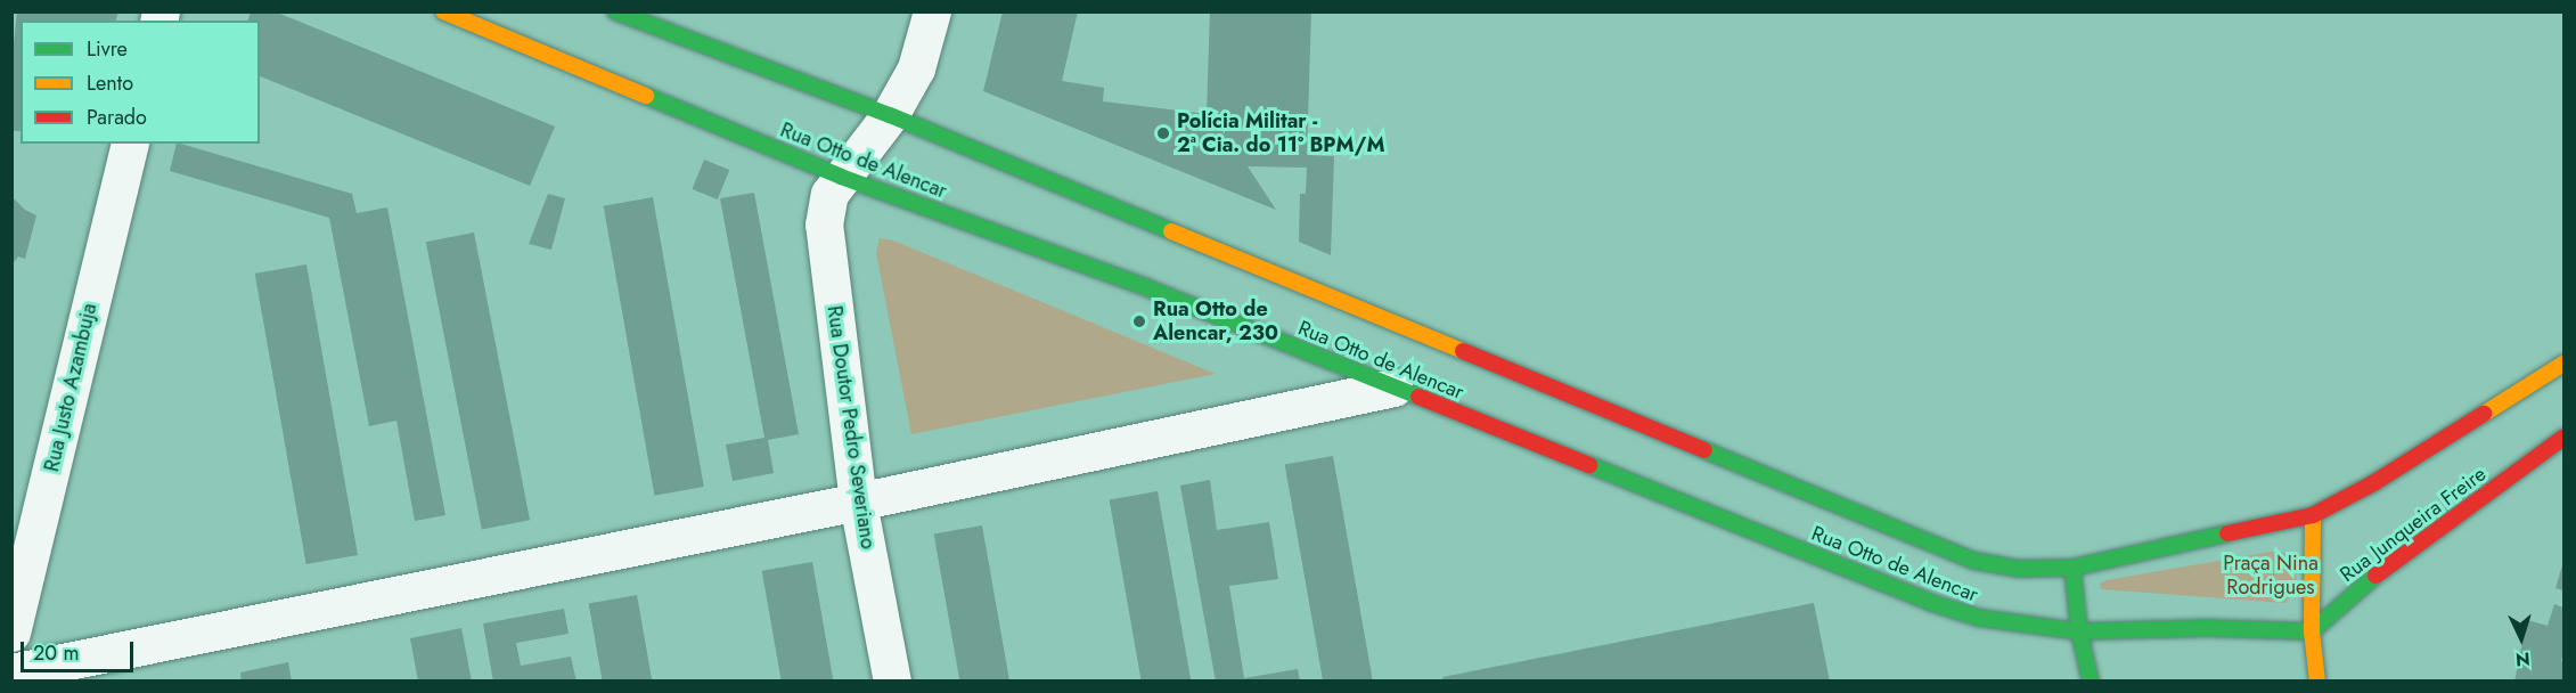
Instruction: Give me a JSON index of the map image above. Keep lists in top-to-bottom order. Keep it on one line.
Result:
{"streets":{"main road":["Rua Otto de Alencar","Rua Junqueira Freire"],"street":["Rua Justo Azambuja","Rua Doutor Pedro Severiano"]},"crossings":[["Rua Otto de Alencar","Rua Doutor Pedro Severiano"]],"parks":["Praça Nina Rodrigues"],"places":["Polícia Militar - 2ª Cia. do 11º BPM/M","Rua Otto de Alencar, 230"],"legend":["Livre","Lento","Parado"],"scale_bar":"20 m","north":"bottom"}
